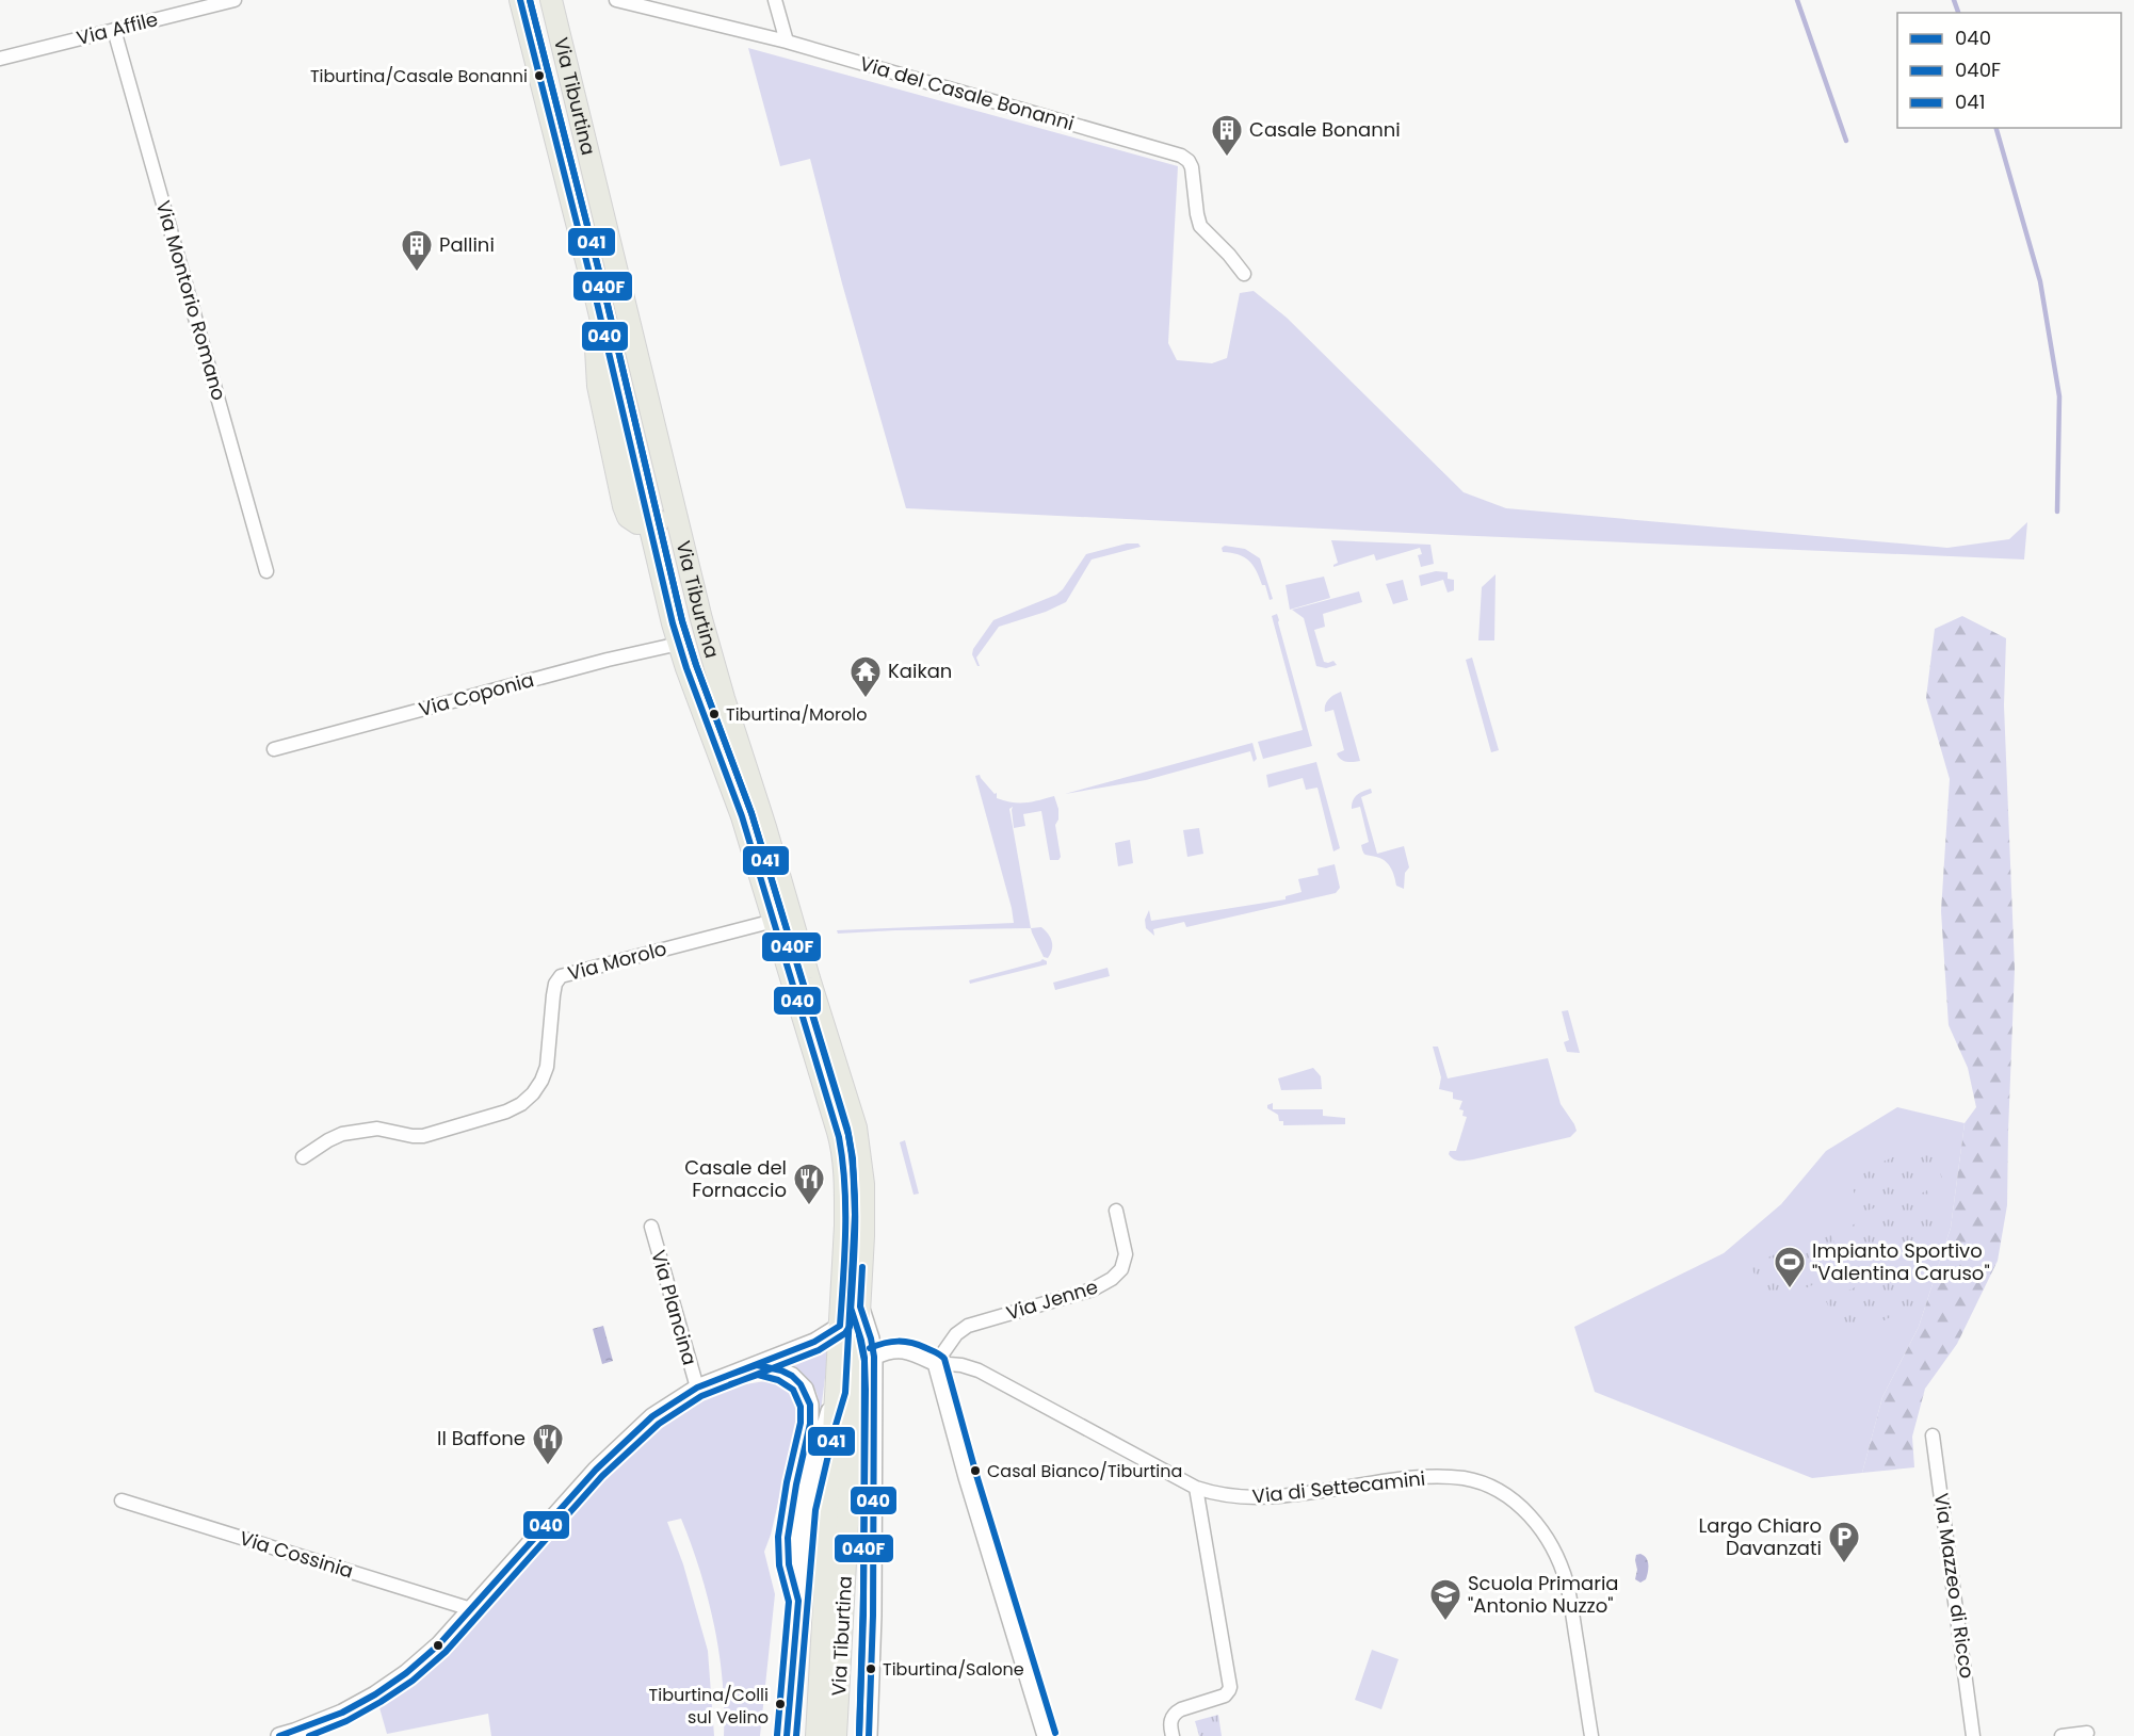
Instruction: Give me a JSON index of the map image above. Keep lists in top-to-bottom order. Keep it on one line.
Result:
{"streets":{"main road":["Via Tiburtina"],"street":["Via Affile","Via del Casale Bonanni","Via Montorio Romano","Via Coponia","Via Morolo","Via Jenne","Via Plancina","Via di Settecamini","Via Cossinia","Via Mazzeo di Ricco"]},"crossings":[["Via Affile","Via Montorio Romano"],["Via Tiburtina","Via Coponia"],["Via Tiburtina","Via Morolo"],["Via Jenne","Via di Settecamini"]],"places":{"other":["Tiburtina/Casale Bonanni","Tiburtina/Morolo","Casal Bianco/Tiburtina","Tiburtina/Salone","Tiburtina/Colli sul Velino"],"building":["Casale Bonanni","Pallini"],"temple":["Kaikan"],"restaurant":["Casale del Fornaccio","Il Baffone"],"sports":["Impianto Sportivo \"Valentina Caruso\""],"parking":["Largo Chiaro Davanzati"],"school or university":["Scuola Primaria \"Antonio Nuzzo\""]},"lines":["transit line 040","transit line 040F","transit line 041"],"legend":["040","040F","041"]}
